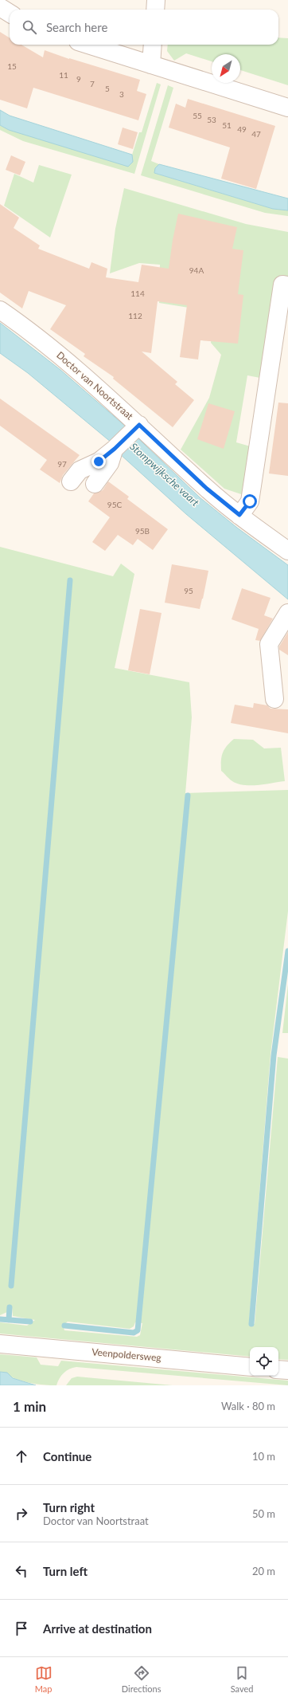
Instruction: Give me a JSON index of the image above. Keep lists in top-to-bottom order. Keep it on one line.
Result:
{"streets":{"street":["Doctor van Noortstraat","Veenpoldersweg"]},"water":["Stompwijksche vaart"],"house_numbers":["15","11","9","7","5","3","55","53","51","49","47","94A","114","112","97","95C","95B","95"],"north":"bottom left","page":{"search":"Search here","heading":["1 min","Walk · 80 m"],"list":[["Continue","10 m"],["Turn right","Doctor van Noortstraat","50 m"],["Turn left","20 m"],"Arrive at destination"],"nav":["Map","Directions","Saved"]}}
